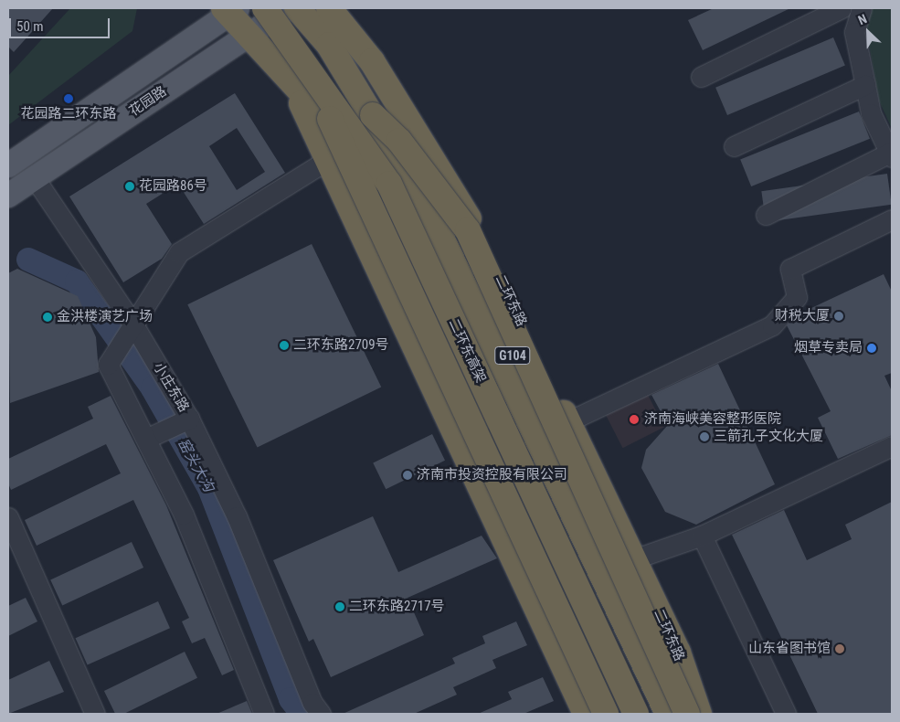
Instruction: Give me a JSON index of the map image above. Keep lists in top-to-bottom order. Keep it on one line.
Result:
{"streets":{"highway":["二环东路","二环东高架","G104"],"main road":["花园路"],"street":["小庄东路"]},"crossings":[["花园路","小庄东路"]],"water":["窑头大沟"],"places":["花园路二环东路","花园路86号","财税大厦","金洪楼演艺广场","二环东路2709号","烟草专卖局","济南海峡美容整形医院","三箭孔子文化大厦","济南市投资控股有限公司","二环东路2717号","山东省图书馆"],"scale_bar":"50 m","north":"top left"}
